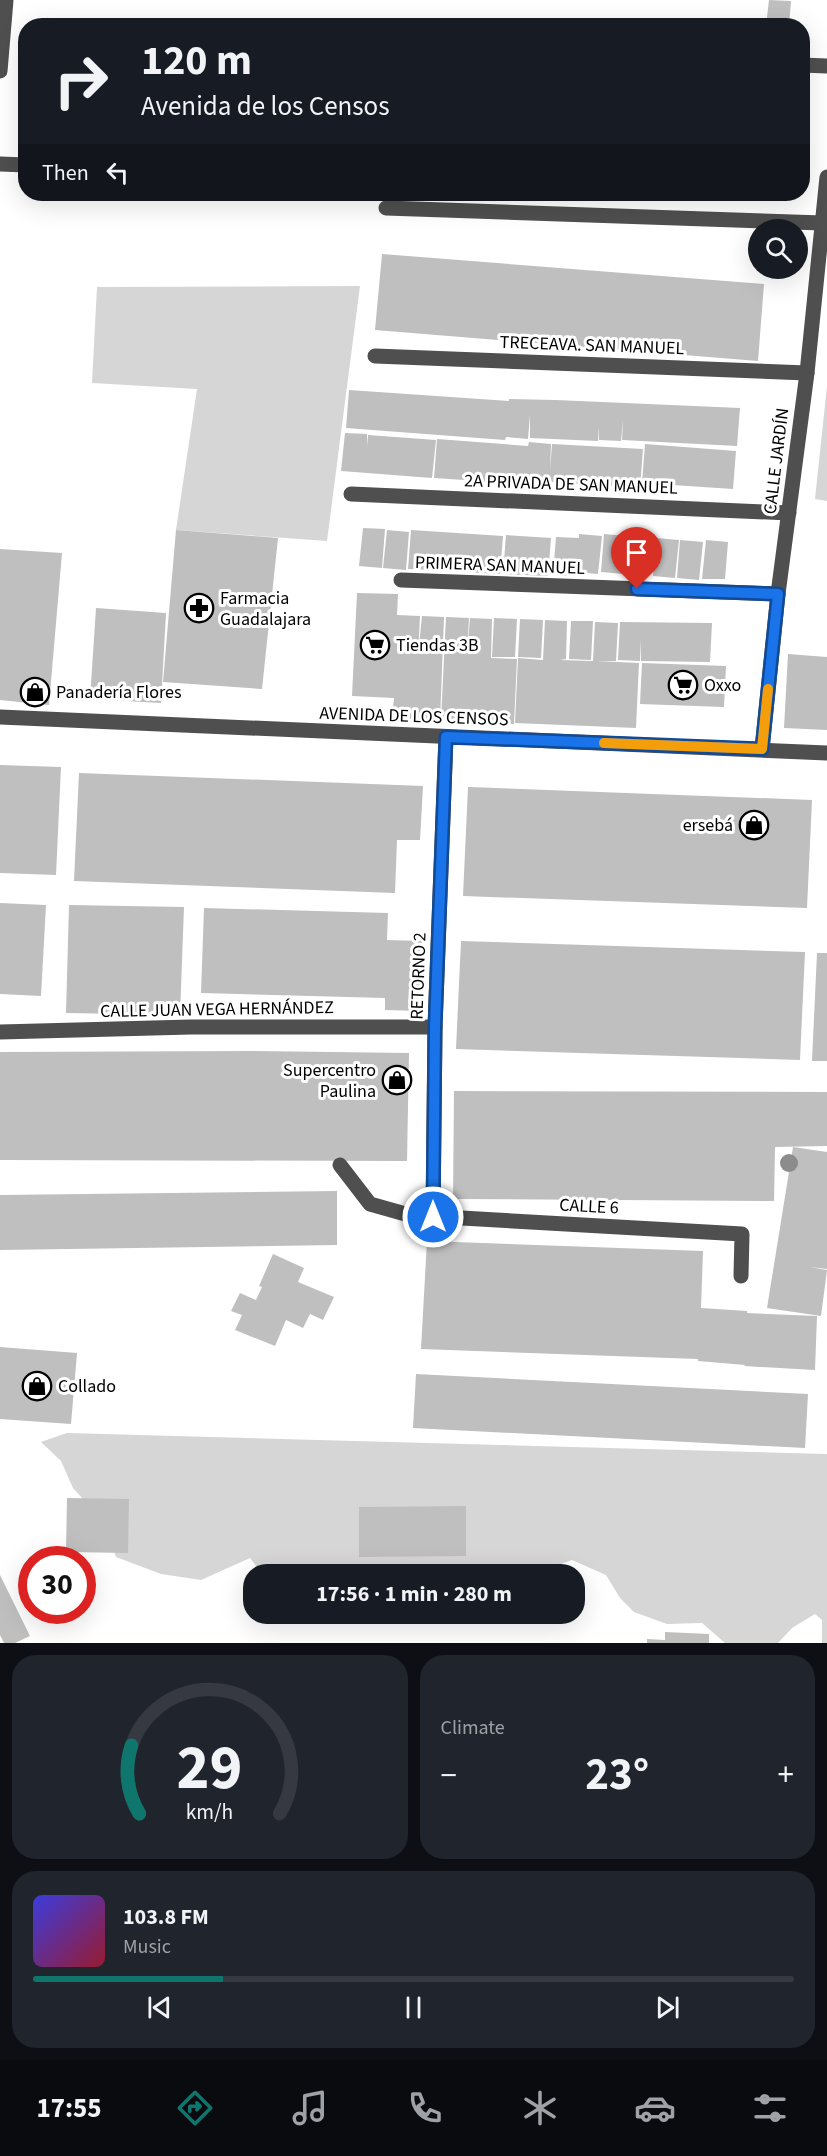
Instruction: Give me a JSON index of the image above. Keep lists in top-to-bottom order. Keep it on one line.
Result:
{"streets":{"street":["TRECEAVA. SAN MANUEL","CALLE JARDÍN","2A PRIVADA DE SAN MANUEL","PRIMERA SAN MANUEL","AVENIDA DE LOS CENSOS","RETORNO 2","CALLE JUAN VEGA HERNÁNDEZ","CALLE 6"]},"crossings":[["TRECEAVA. SAN MANUEL","CALLE JARDÍN"],["CALLE JARDÍN","2A PRIVADA DE SAN MANUEL"],["CALLE JARDÍN","PRIMERA SAN MANUEL"],["CALLE JARDÍN","AVENIDA DE LOS CENSOS"],["AVENIDA DE LOS CENSOS","RETORNO 2"],["RETORNO 2","CALLE JUAN VEGA HERNÁNDEZ"],["RETORNO 2","CALLE 6"]],"places":{"pharmacy":["Farmacia Guadalajara"],"supermarket":["Tiendas 3B","Oxxo"],"shop":["Panadería Flores","ersebá","Supercentro Paulina","Collado"]},"page":{"turn":["120 m","Avenida de los Censos"],"then":"Then","limit":"30","trip":"17:56 · 1 min · 280 m","tile":"Climate","heat":["−","23°","+"],"song":["103.8 FM","Music"],"tabs":"17:55","gauge":["29","km/h"]}}
